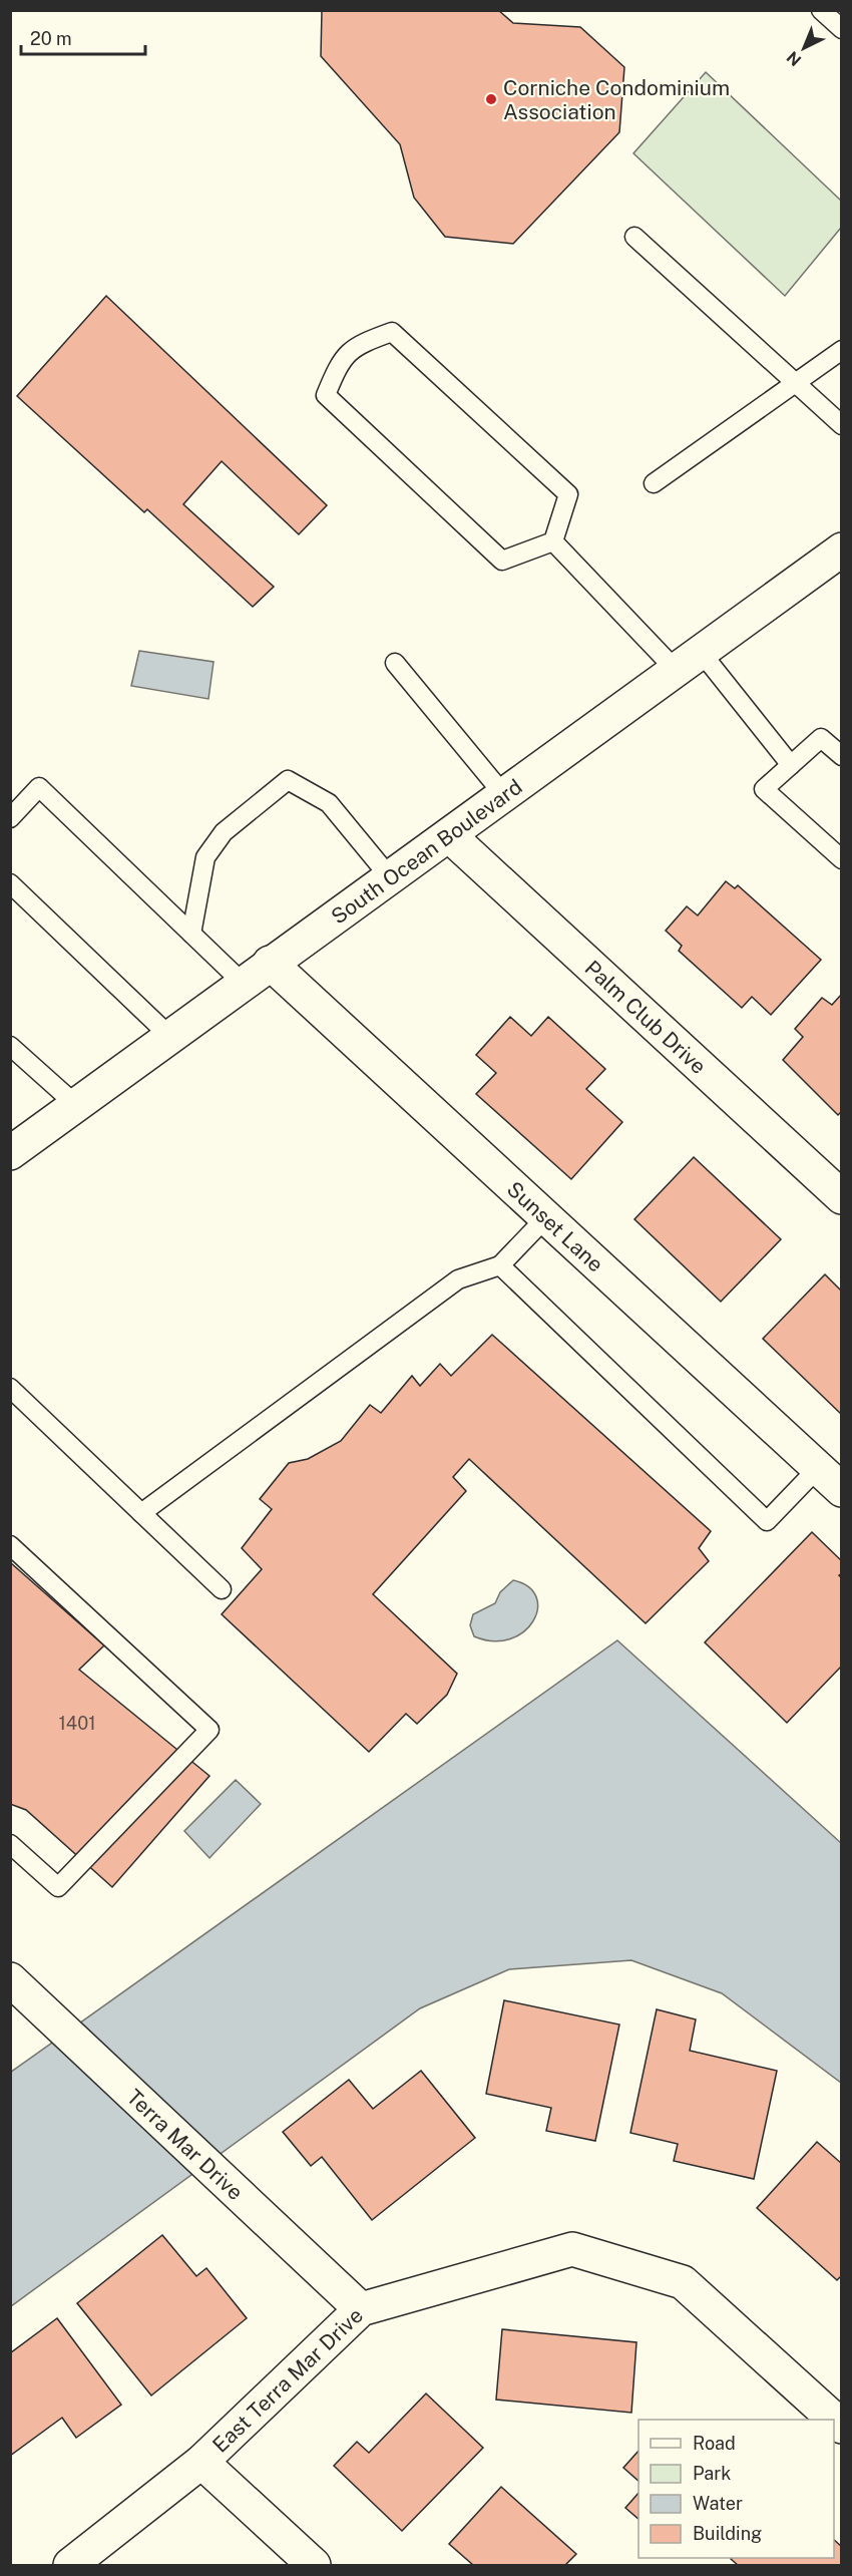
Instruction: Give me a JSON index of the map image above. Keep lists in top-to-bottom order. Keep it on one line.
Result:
{"streets":{"street":["South Ocean Boulevard","Palm Club Drive","Sunset Lane","Terra Mar Drive","East Terra Mar Drive"]},"crossings":[["South Ocean Boulevard","Palm Club Drive"],["South Ocean Boulevard","Sunset Lane"],["Terra Mar Drive","East Terra Mar Drive"]],"places":["Corniche Condominium Association"],"house_numbers":["1401"],"legend":["Road","Park","Water","Building"],"scale_bar":"20 m","north":"bottom left"}
